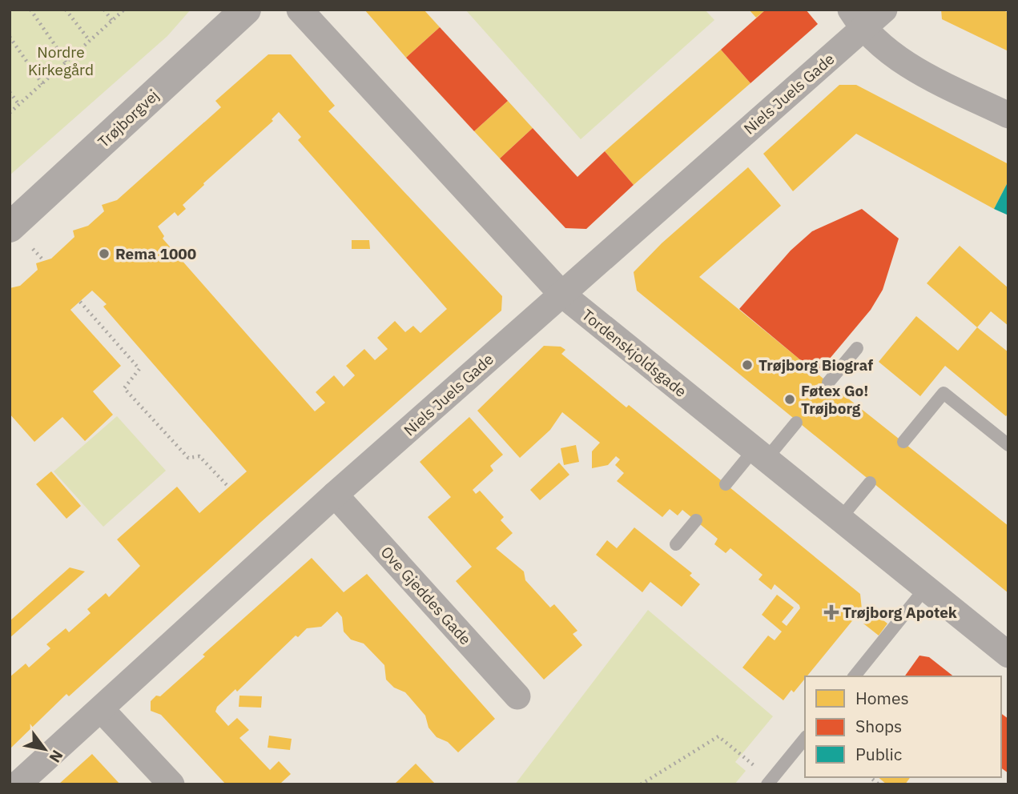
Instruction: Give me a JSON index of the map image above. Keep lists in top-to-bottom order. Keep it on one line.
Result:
{"streets":{"street":["Niels Juels Gade","Trøjborgvej","Tordenskjoldsgade","Ove Gjeddes Gade"]},"crossings":[["Niels Juels Gade","Tordenskjoldsgade"],["Niels Juels Gade","Ove Gjeddes Gade"]],"parks":["Nordre Kirkegård"],"places":{"other":["Rema 1000","Trøjborg Biograf","Føtex Go! Trøjborg"],"health":["Trøjborg Apotek"]},"legend":["Homes","Shops","Public"],"north":"bottom right"}
